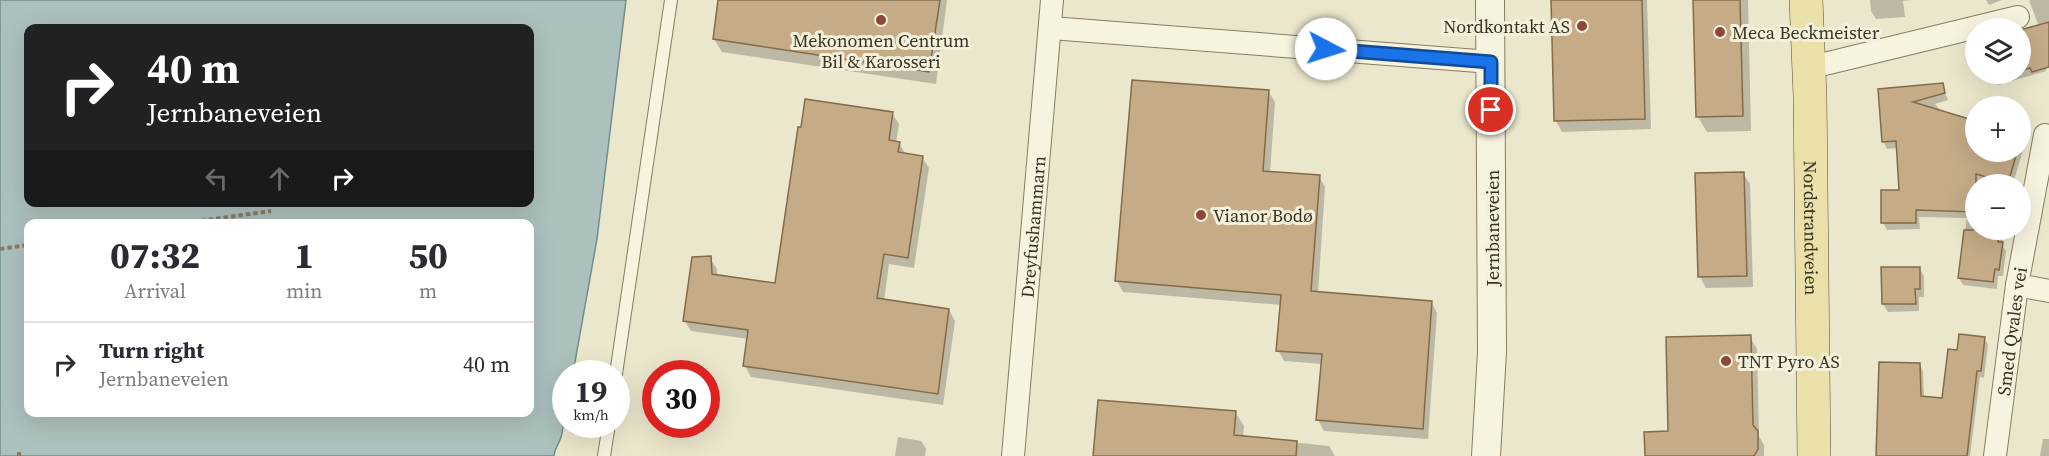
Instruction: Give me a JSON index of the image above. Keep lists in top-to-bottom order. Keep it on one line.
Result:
{"streets":{"main road":["Nordstrandveien"],"street":["Dreyfushammarn","Jernbaneveien","Smed Qvales vei"]},"places":["Mekonomen Centrum Bil & Karosseri","Nordkontakt AS","Meca Beckmeister","Vianor Bodø","TNT Pyro AS"],"page":{"map_buttons":["+","−"],"turn":["40 m","Jernbaneveien"],"eta":["07:32","Arrival","1","min","50","m"],"list":[{"name":"Turn right","note":"Jernbaneveien","value":"40 m"}],"speed":"19 km/h","limit":"30"}}
